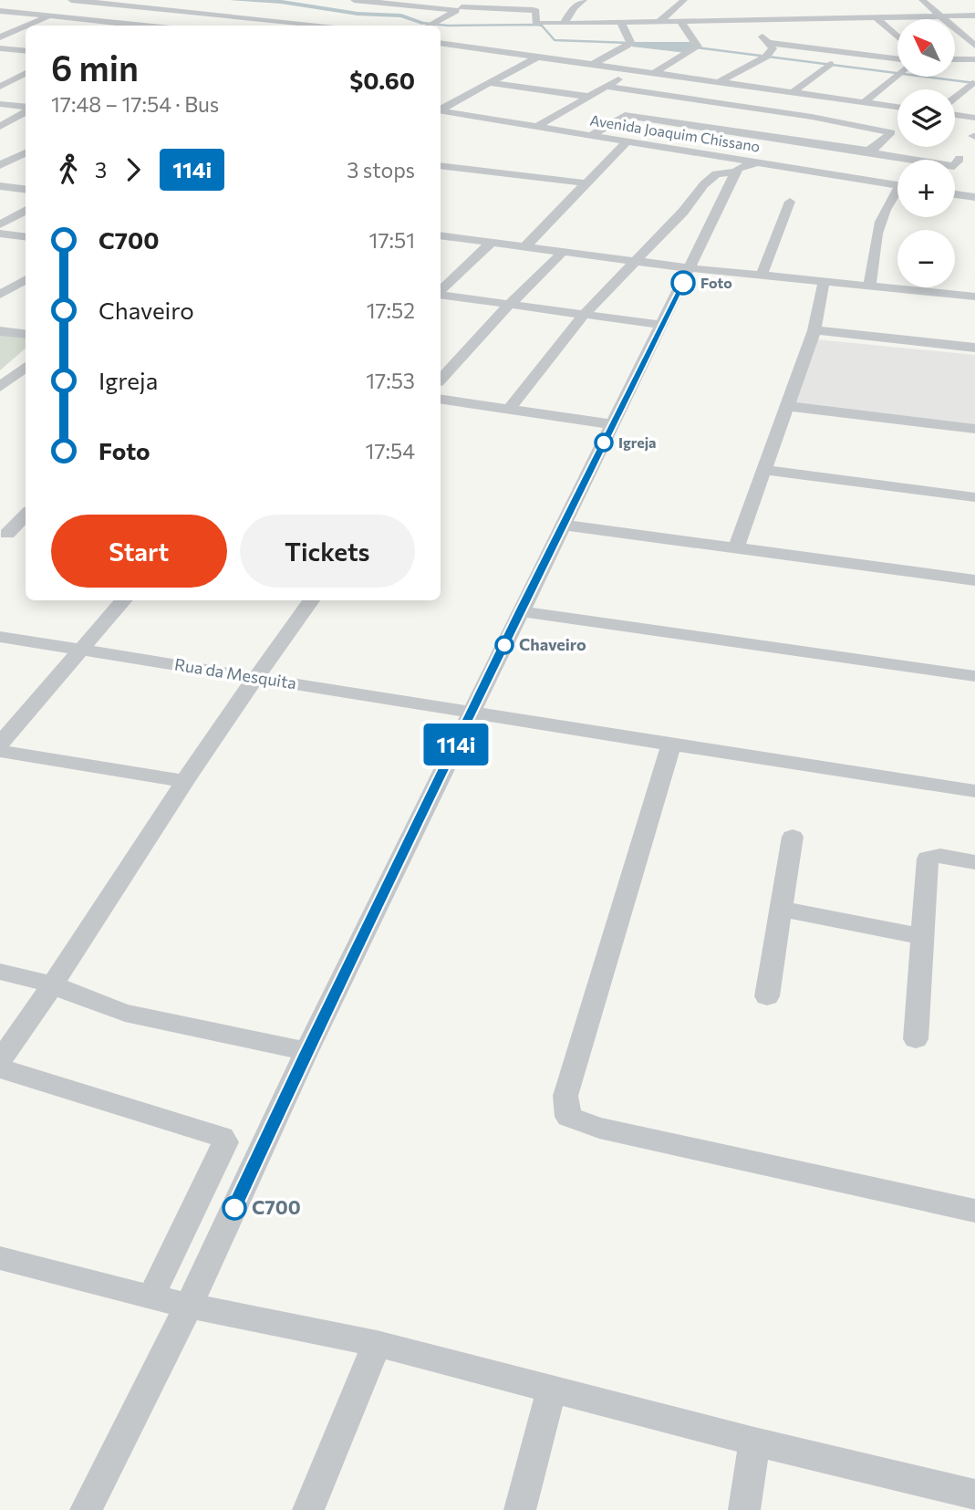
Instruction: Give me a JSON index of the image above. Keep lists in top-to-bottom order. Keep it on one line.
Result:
{"streets":{"street":["Avenida Joaquim Chissano","Rua da Mesquita"]},"places":["Foto","Igreja","Chaveiro","C700"],"lines":["bus line 114i"],"north":"top left","page":{"on_map":"114i","map_buttons":["+","−"],"heading":["6 min","17:48 – 17:54 · Bus","$0.60"],"legs":["3","114i","3 stops"],"list":[{"name":"C700","value":"17:51"},{"name":"Chaveiro","value":"17:52"},{"name":"Igreja","value":"17:53"},{"name":"Foto","value":"17:54"}],"buttons":["Start","Tickets"]}}
